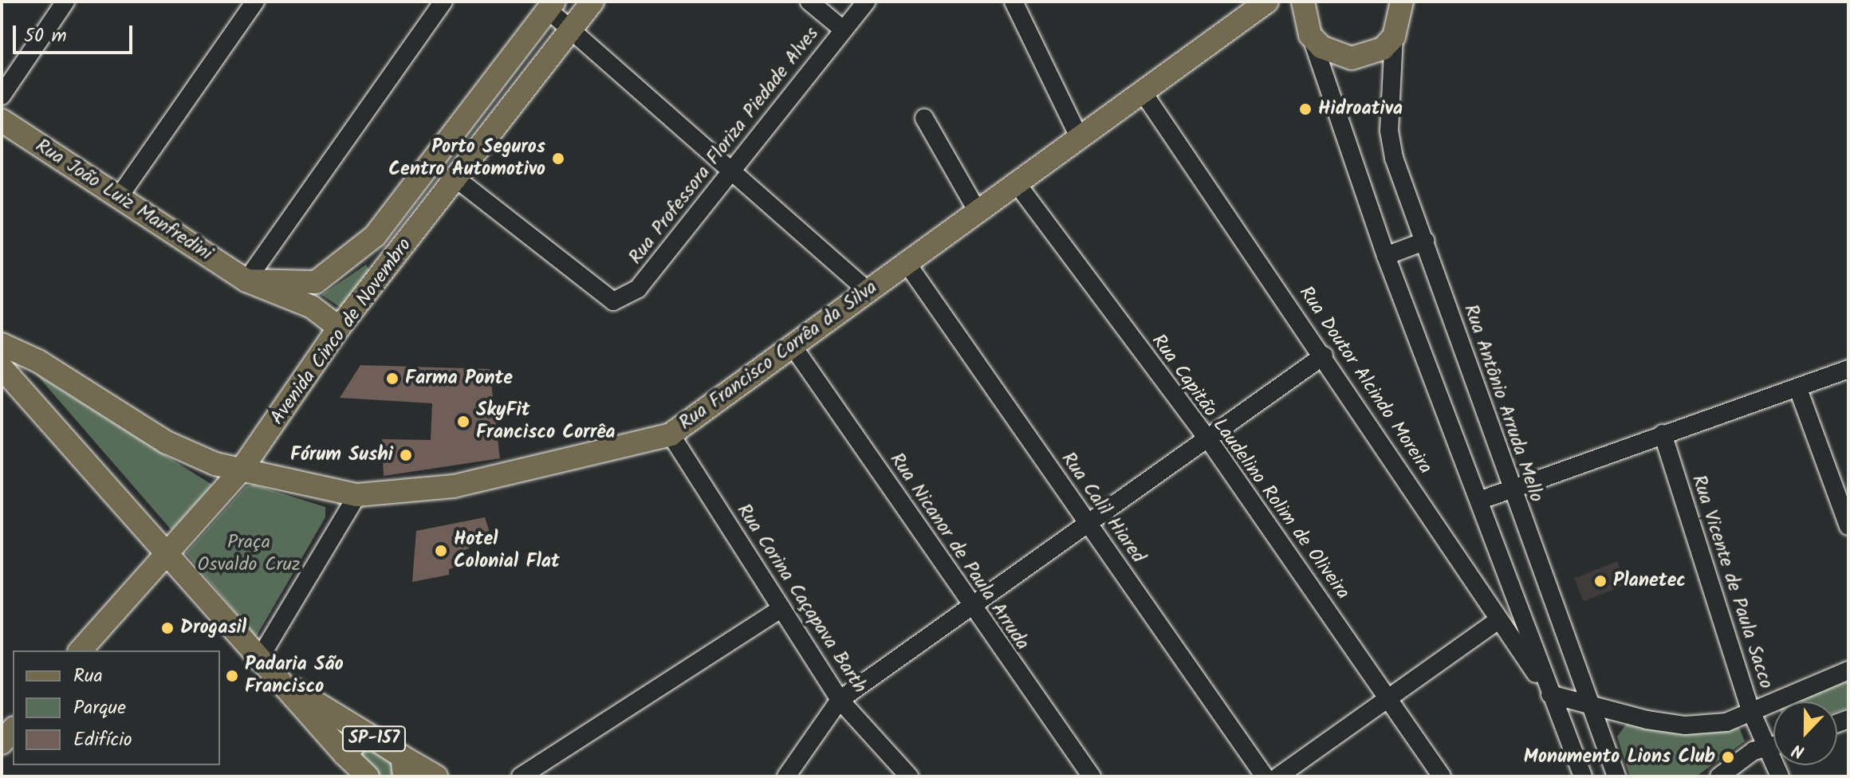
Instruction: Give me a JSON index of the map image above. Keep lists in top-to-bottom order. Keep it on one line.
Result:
{"streets":{"main road":["Rua João Luiz Manfredini","Avenida Cinco de Novembro","Rua Francisco Corrêa da Silva","SP-157"],"street":["Rua Professora Floriza Piedade Alves","Rua Doutor Alcindo Moreira","Rua Antônio Arruda Mello","Rua Capitão Laudelino Rolim de Oliveira","Rua Calil Hiared","Rua Nicanor de Paula Arruda","Rua Vicente de Paula Sacco","Rua Corina Caçapava Barth"]},"crossings":[["Rua Professora Floriza Piedade Alves","Avenida Cinco de Novembro"],["Rua João Luiz Manfredini","Avenida Cinco de Novembro"],["Avenida Cinco de Novembro","Rua Francisco Corrêa da Silva"],["Rua Francisco Corrêa da Silva","Rua Doutor Alcindo Moreira"],["Rua Francisco Corrêa da Silva","Rua Antônio Arruda Mello"],["Rua Francisco Corrêa da Silva","Rua Capitão Laudelino Rolim de Oliveira"],["Rua Francisco Corrêa da Silva","Rua Calil Hiared"],["Rua Francisco Corrêa da Silva","Rua Nicanor de Paula Arruda"],["Rua Francisco Corrêa da Silva","Rua Corina Caçapava Barth"]],"parks":["Praça Osvaldo Cruz"],"places":["Hidroativa","Porto Seguros Centro Automotivo","Farma Ponte","SkyFit Francisco Corrêa","Fórum Sushi","Hotel Colonial Flat","Planetec","Drogasil","Padaria São Francisco","Monumento Lions Club"],"legend":["Rua","Parque","Edifício"],"scale_bar":"50 m","north":"bottom"}
